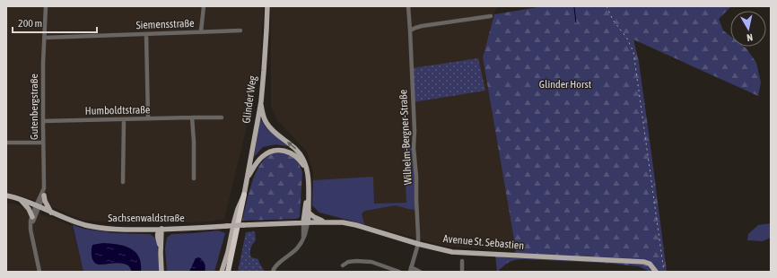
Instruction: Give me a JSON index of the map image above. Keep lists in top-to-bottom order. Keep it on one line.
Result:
{"streets":{"main road":["Glinder Weg","Sachsenwaldstraße","Avenue St. Sebastien"],"street":["Siemensstraße","Gutenbergstraße","Humboldtstraße","Wilhelm-Bergner-Straße"]},"crossings":[["Siemensstraße","Gutenbergstraße"],["Gutenbergstraße","Humboldtstraße"],["Gutenbergstraße","Sachsenwaldstraße"],["Wilhelm-Bergner-Straße","Avenue St. Sebastien"],["Sachsenwaldstraße","Avenue St. Sebastien"]],"parks":["Glinder Horst"],"scale_bar":"200 m","north":"bottom"}
